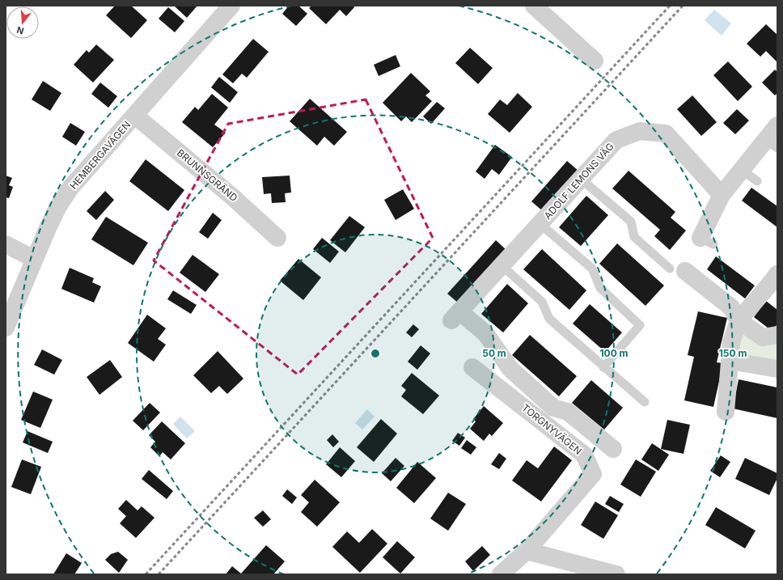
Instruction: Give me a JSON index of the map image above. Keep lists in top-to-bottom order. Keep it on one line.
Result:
{"streets":{"street":["HEMBERGAVÄGEN","BRUNNSGRÄND","ADOLF LEMONS VÄG","TORGNYVÄGEN"]},"crossings":[["HEMBERGAVÄGEN","BRUNNSGRÄND"]],"north":"bottom","rings":["50 m","100 m","150 m"]}
